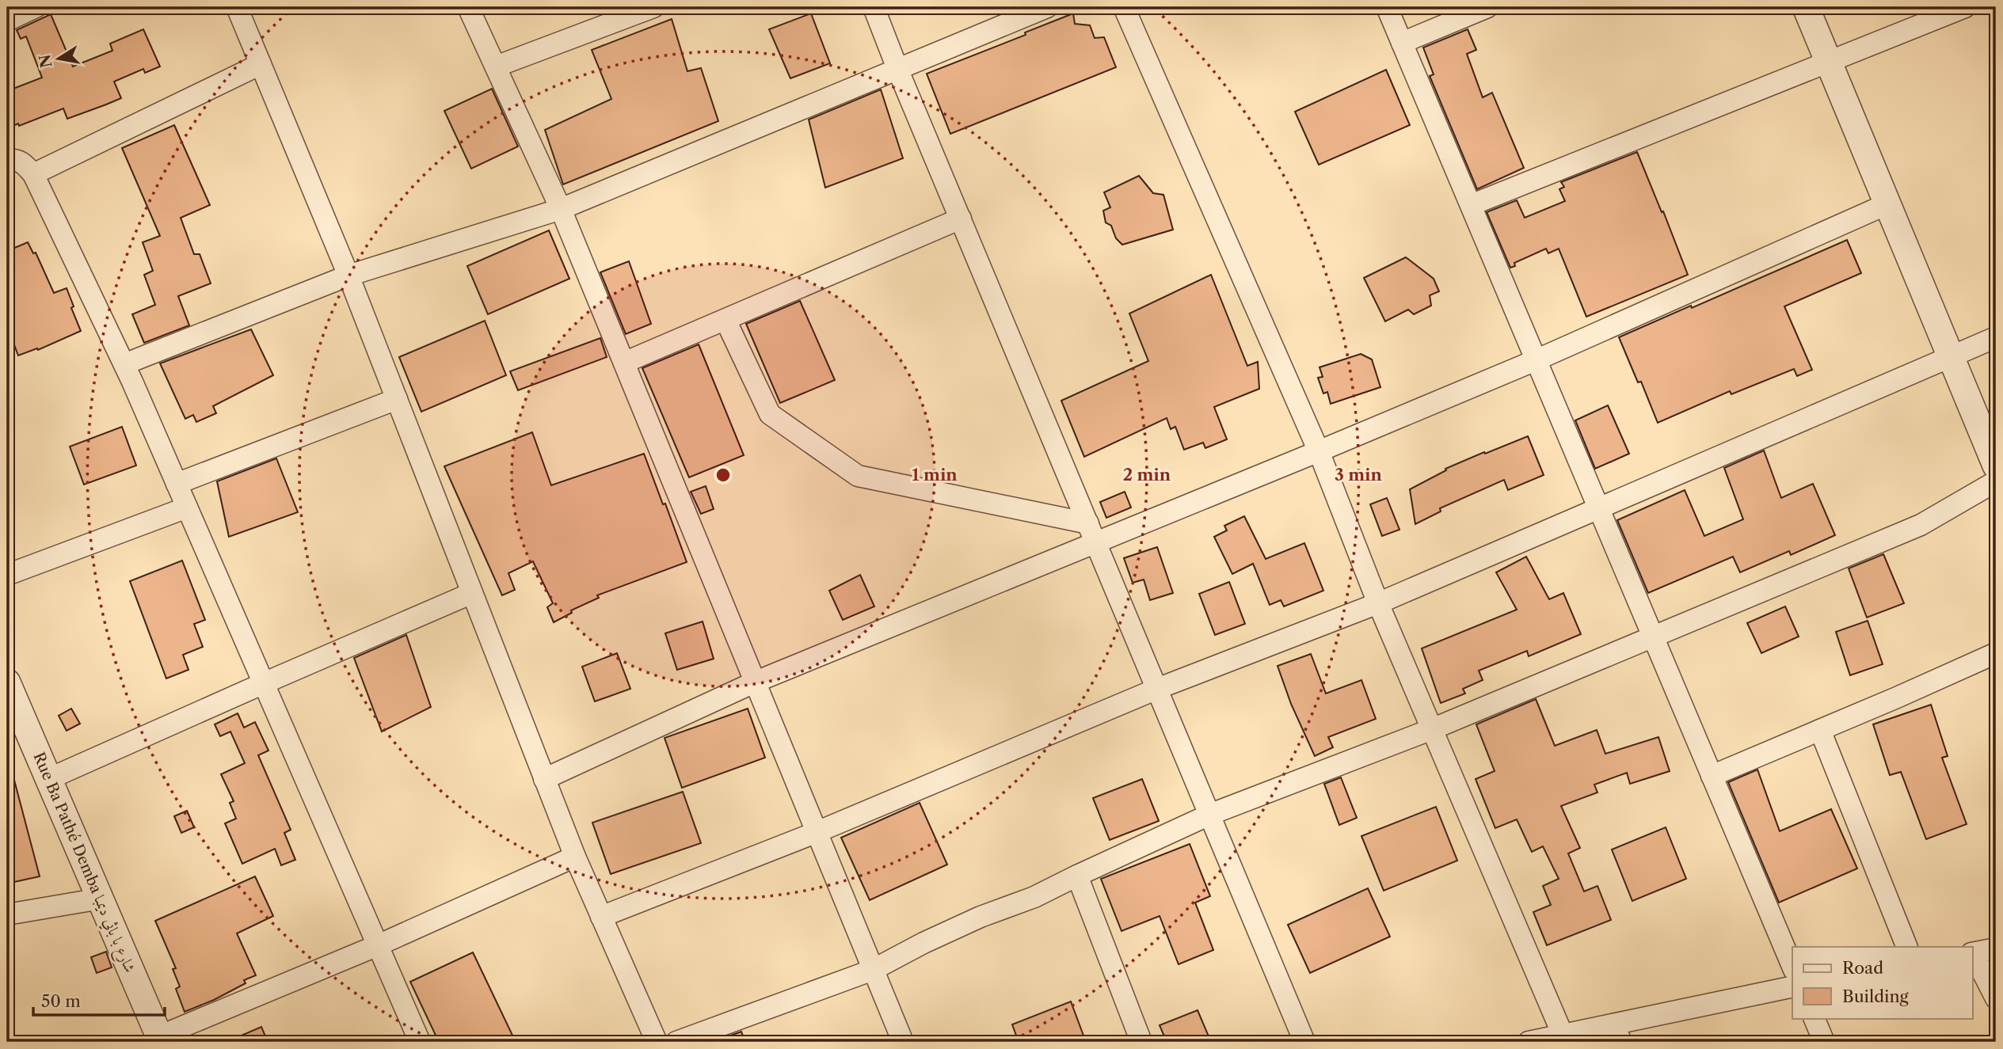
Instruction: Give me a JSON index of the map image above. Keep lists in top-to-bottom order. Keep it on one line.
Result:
{"streets":{"street":["Rue Ba Pathé Demba شارع با باثي ديمبا"]},"legend":["Road","Building"],"scale_bar":"50 m","north":"left","rings":["1 min","2 min","3 min"]}
